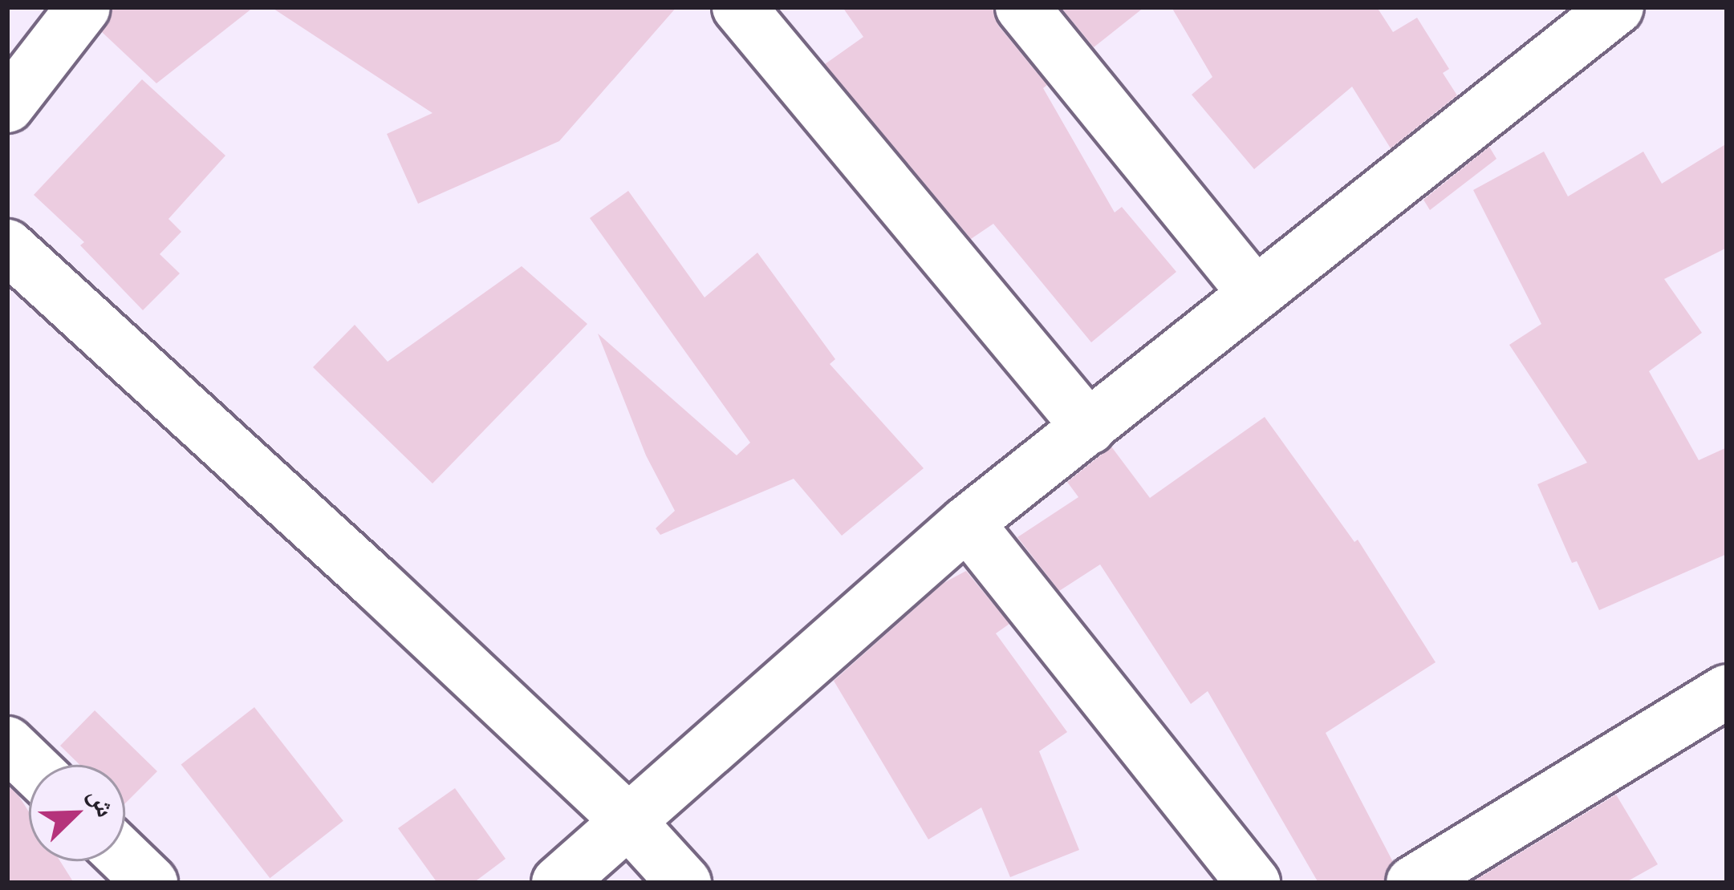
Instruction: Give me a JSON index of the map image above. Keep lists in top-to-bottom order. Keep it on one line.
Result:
{"north":"top right"}
